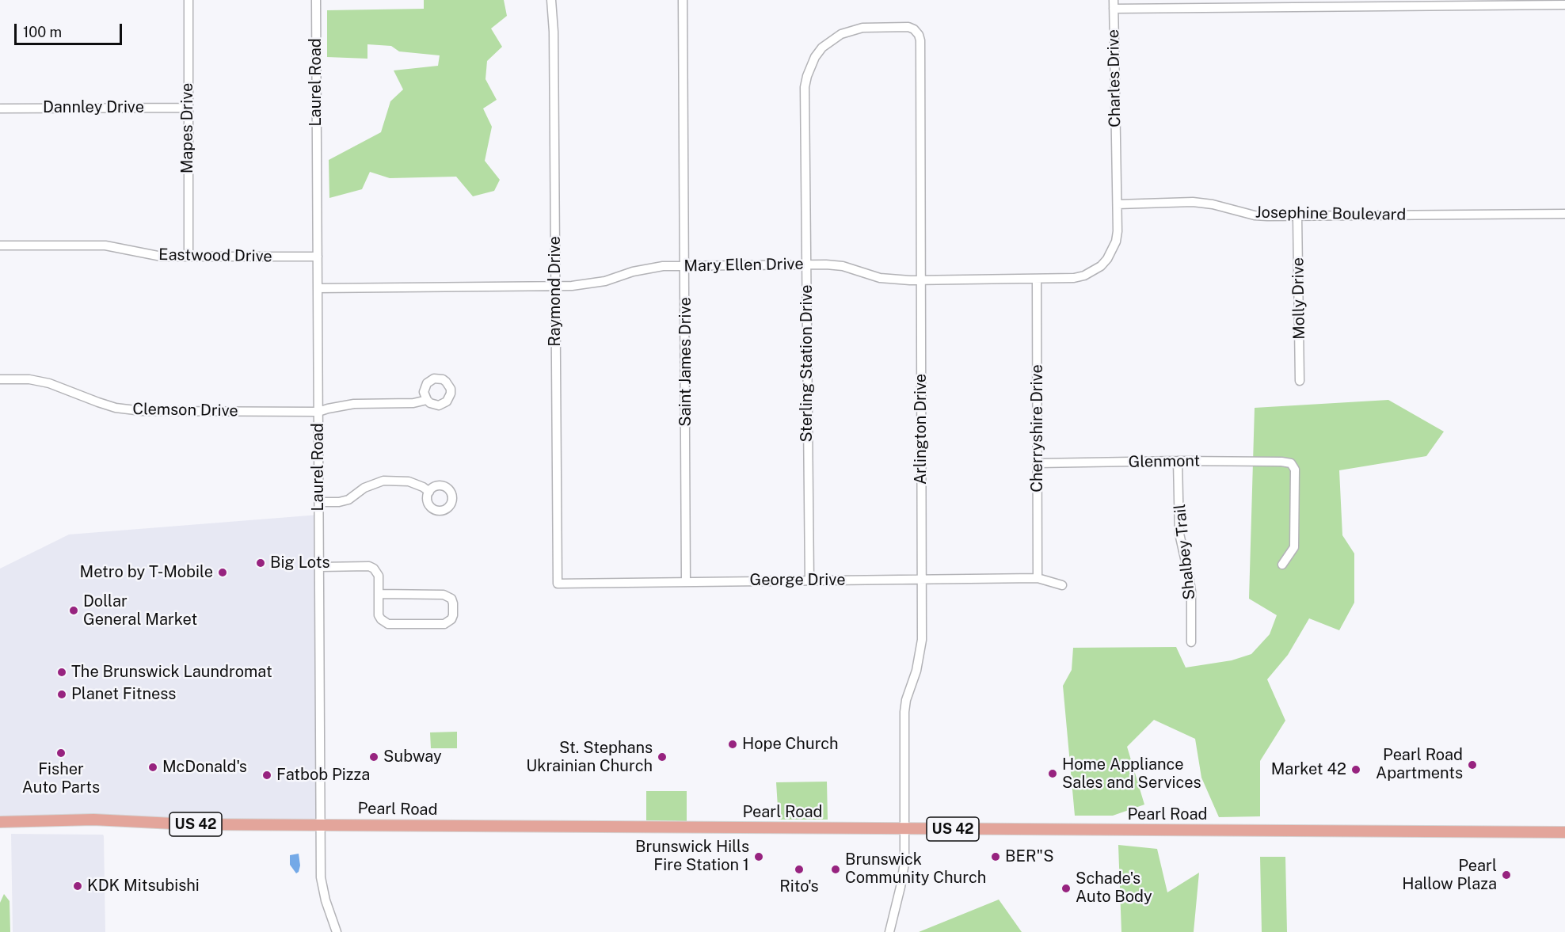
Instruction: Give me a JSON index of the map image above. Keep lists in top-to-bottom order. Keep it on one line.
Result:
{"streets":{"main road":["Pearl Road","US 42"],"street":["Charles Drive","Laurel Road","Dannley Drive","Mapes Drive","Josephine Boulevard","Eastwood Drive","Mary Ellen Drive","Raymond Drive","Molly Drive","Saint James Drive","Sterling Station Drive","Clemson Drive","Cherryshire Drive","Arlington Drive","Glenmont","Shalbey Trail","George Drive"]},"crossings":[["Charles Drive","Josephine Boulevard"],["Charles Drive","Mary Ellen Drive"],["Laurel Road","Eastwood Drive"],["Laurel Road","Mary Ellen Drive"],["Laurel Road","Clemson Drive"],["Laurel Road","Pearl Road"],["Dannley Drive","Mapes Drive"],["Mapes Drive","Eastwood Drive"],["Josephine Boulevard","Mary Ellen Drive"],["Josephine Boulevard","Molly Drive"],["Mary Ellen Drive","Raymond Drive"],["Mary Ellen Drive","Saint James Drive"],["Mary Ellen Drive","Sterling Station Drive"],["Mary Ellen Drive","Cherryshire Drive"],["Mary Ellen Drive","Arlington Drive"],["Raymond Drive","George Drive"],["Saint James Drive","George Drive"],["Sterling Station Drive","Arlington Drive"],["Sterling Station Drive","George Drive"],["Cherryshire Drive","Glenmont"],["Cherryshire Drive","George Drive"],["Arlington Drive","George Drive"],["Arlington Drive","Pearl Road"],["Glenmont","Shalbey Trail"]],"places":["Big Lots","Metro by T-Mobile","Dollar General Market","The Brunswick Laundromat","Planet Fitness","Hope Church","Fisher Auto Parts","Subway","St. Stephans Ukrainian Church","Pearl Road Apartments","McDonald's","Market 42","Home Appliance Sales and Services","Fatbob Pizza","Brunswick Hills Fire Station 1","BER\"S","Rito's","Brunswick Community Church","Pearl Hallow Plaza","KDK Mitsubishi","Schade's Auto Body"],"scale_bar":"100 m"}
